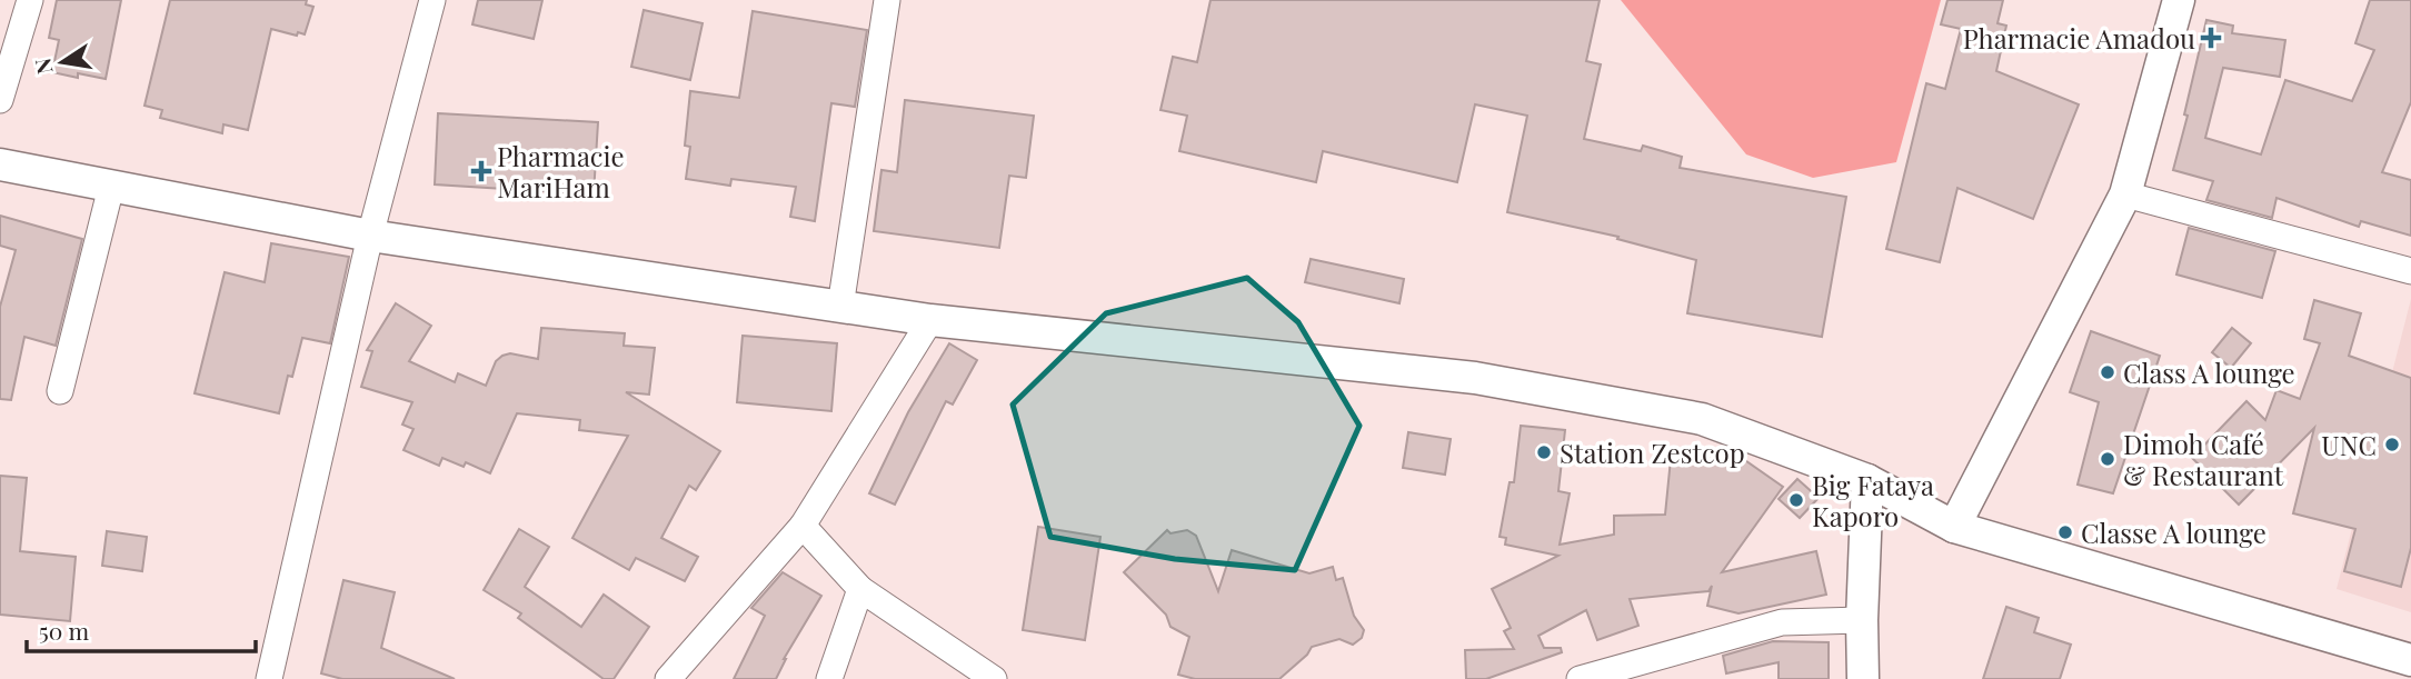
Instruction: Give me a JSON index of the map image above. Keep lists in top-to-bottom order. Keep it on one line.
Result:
{"places":{"health":["Pharmacie Amadou","Pharmacie MariHam"],"other":["Class A lounge","UNC","Station Zestcop","Dimoh Café & Restaurant","Big Fataya Kaporo","Classe A lounge"]},"scale_bar":"50 m","north":"left"}
